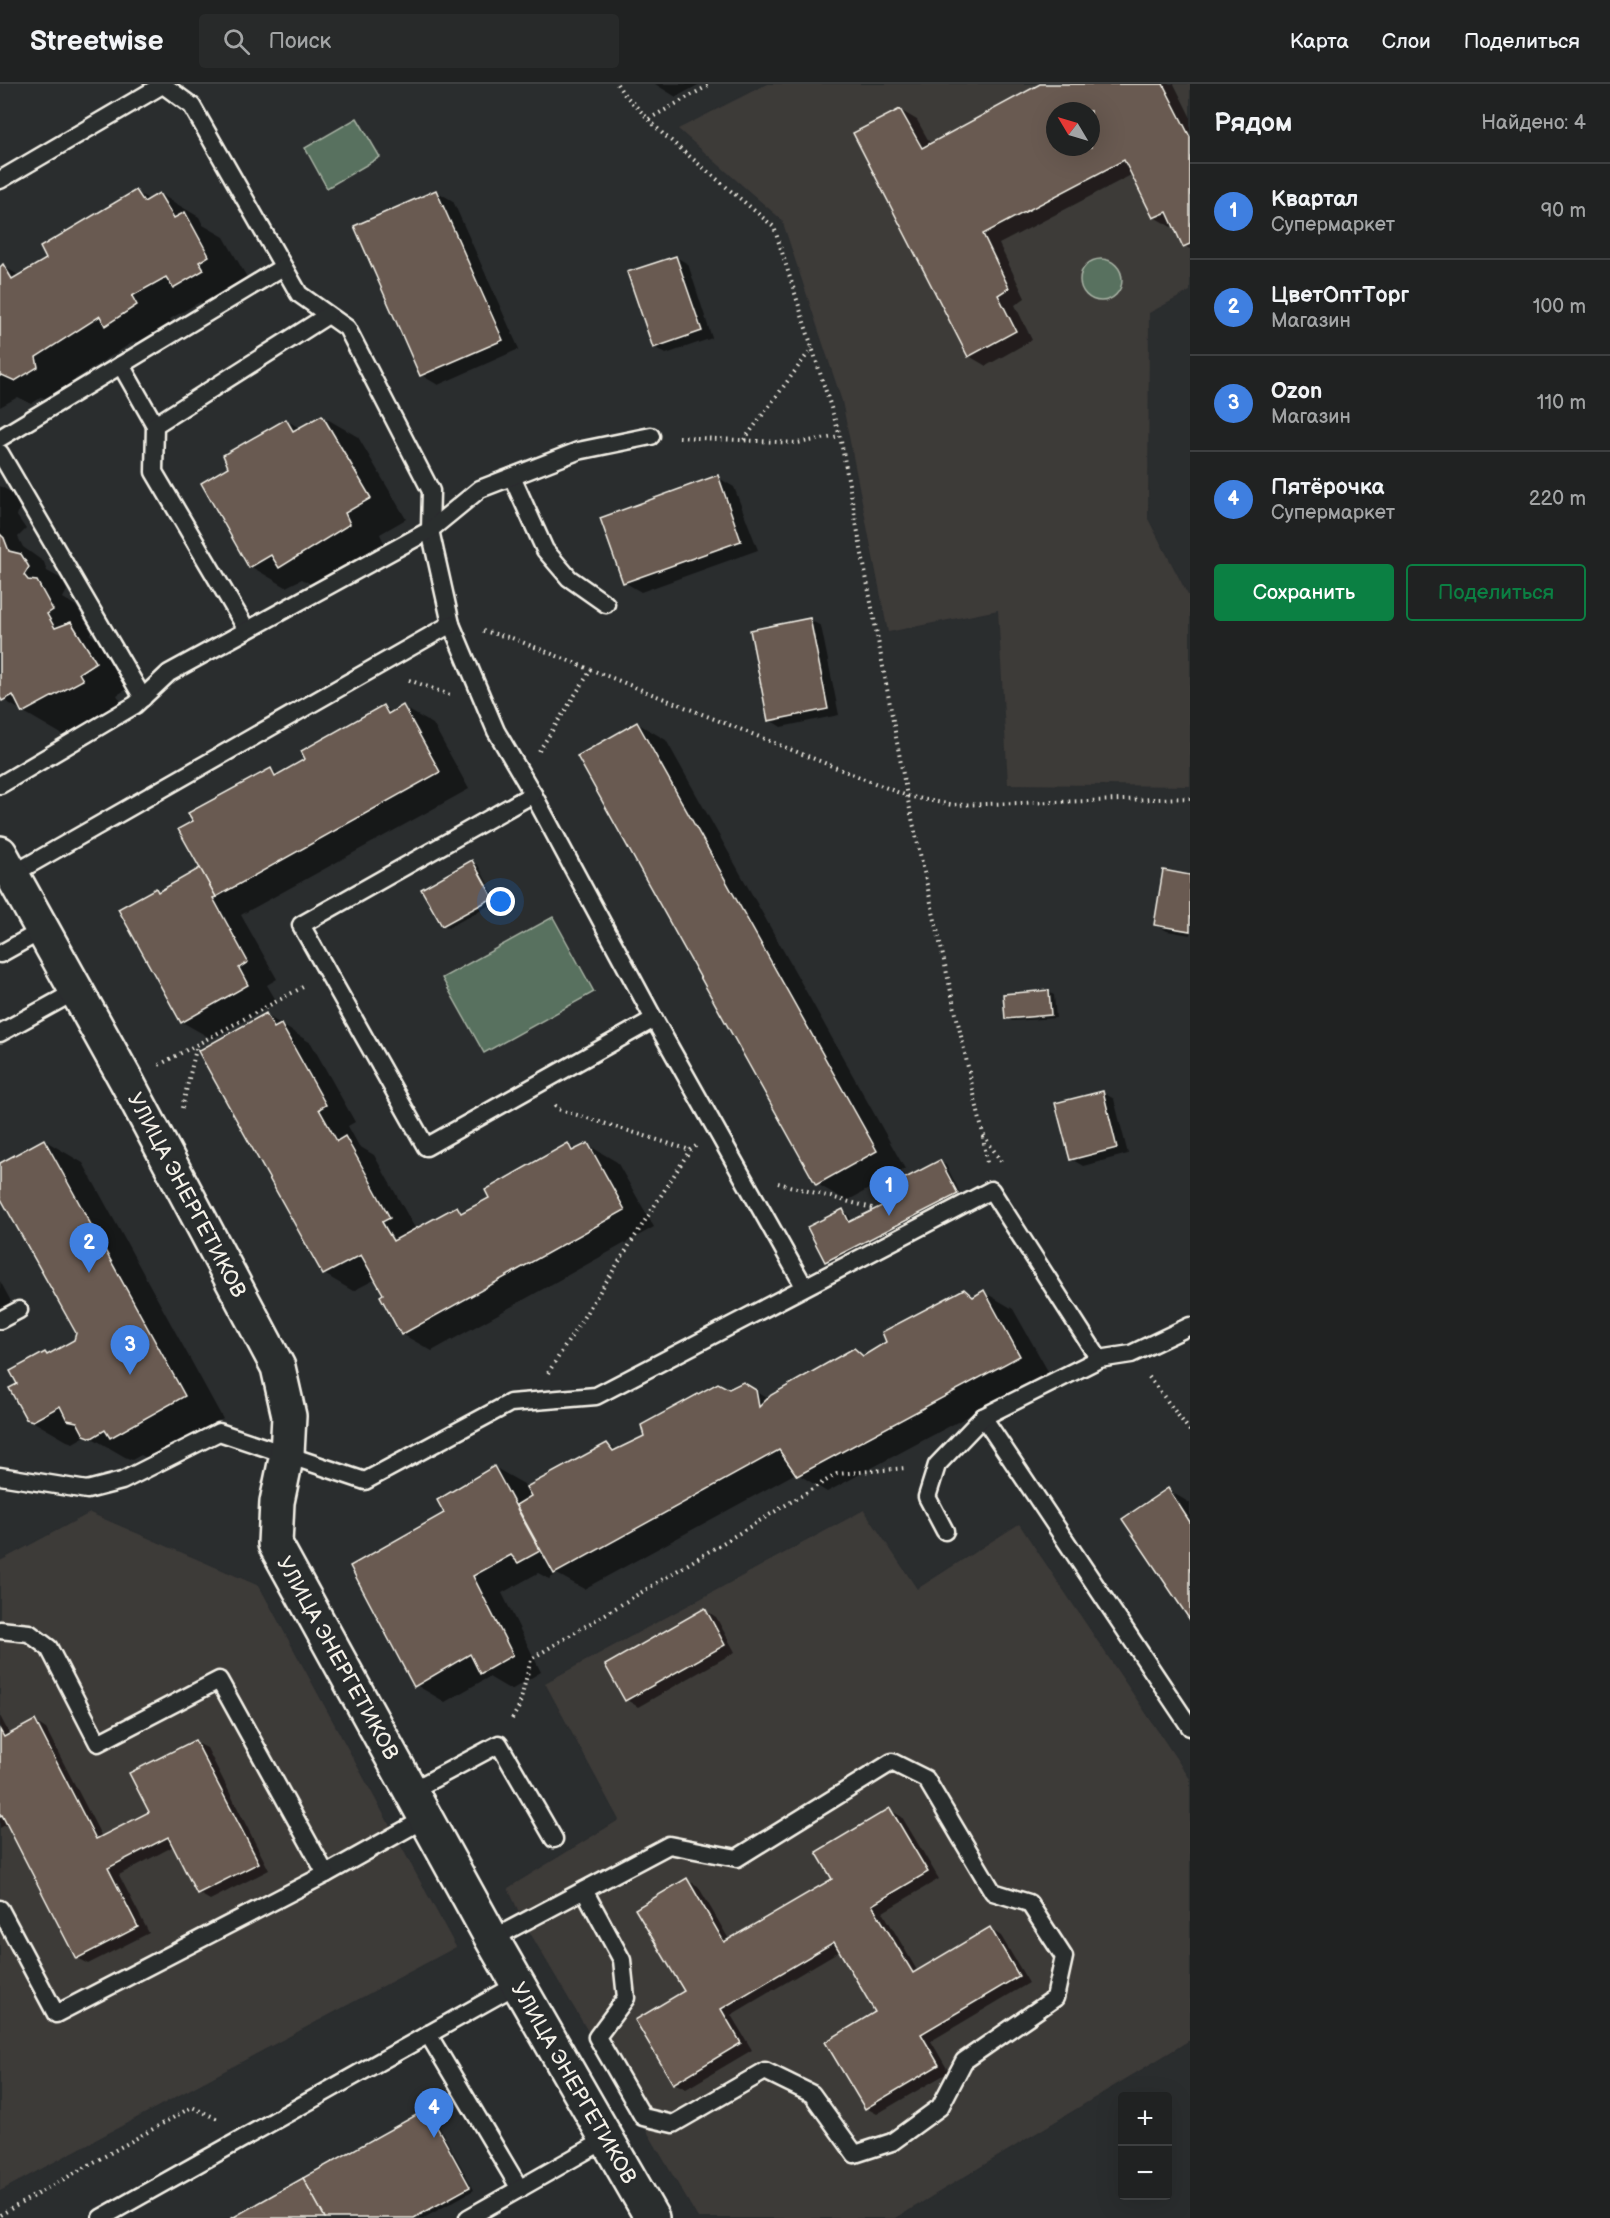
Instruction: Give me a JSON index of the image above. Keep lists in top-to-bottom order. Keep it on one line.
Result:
{"streets":{"street":["УЛИЦА ЭНЕРГЕТИКОВ"]},"north":"top left","page":{"header":"Streetwise","search":"Поиск","nav":["Карта","Слои","Поделиться"],"heading":["Рядом","Найдено: 4"],"list":[{"mark":"1","name":"Квартал","note":"Супермаркет","value":"90 m"},{"mark":"2","name":"ЦветОптТорг","note":"Магазин","value":"100 m"},{"mark":"3","name":"Ozon","note":"Магазин","value":"110 m"},{"mark":"4","name":"Пятёрочка","note":"Супермаркет","value":"220 m"}],"buttons":["Сохранить","Поделиться"],"pins":["1","2","3","4"],"map_buttons":["+","−"]}}
